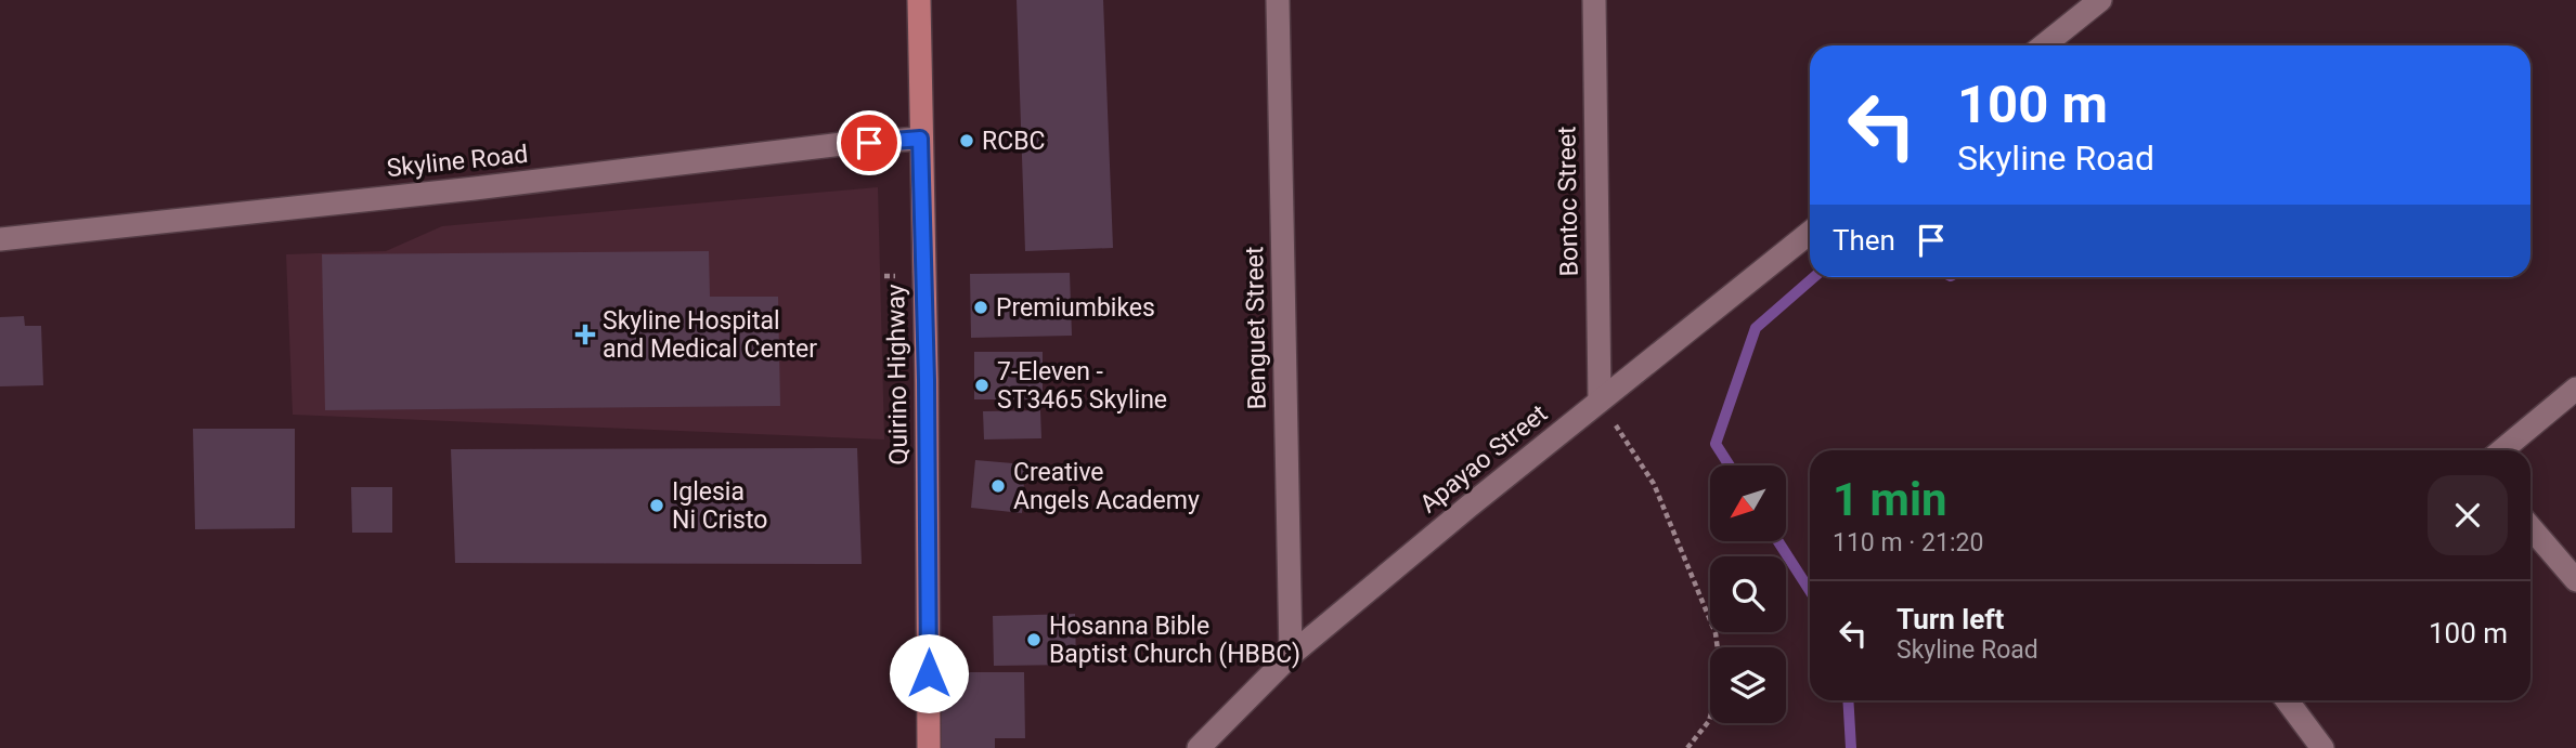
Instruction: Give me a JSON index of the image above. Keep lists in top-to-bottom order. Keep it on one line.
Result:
{"streets":{"main road":["Quirino Highway"],"street":["Skyline Road","Bontoc Street","Benguet Street","Apayao Street"]},"crossings":[["Skyline Road","Quirino Highway"],["Bontoc Street","Apayao Street"],["Benguet Street","Apayao Street"]],"places":{"other":["RCBC","Premiumbikes","7-Eleven - ST3465 Skyline","Creative Angels Academy","Iglesia Ni Cristo","Hosanna Bible Baptist Church (HBBC)"],"health":["Skyline Hospital and Medical Center"]},"north":"bottom left","page":{"turn":["100 m","Skyline Road"],"then":"Then","heading":["1 min","110 m · 21:20"],"list":[{"name":"Turn left","note":"Skyline Road","value":"100 m"}]}}
